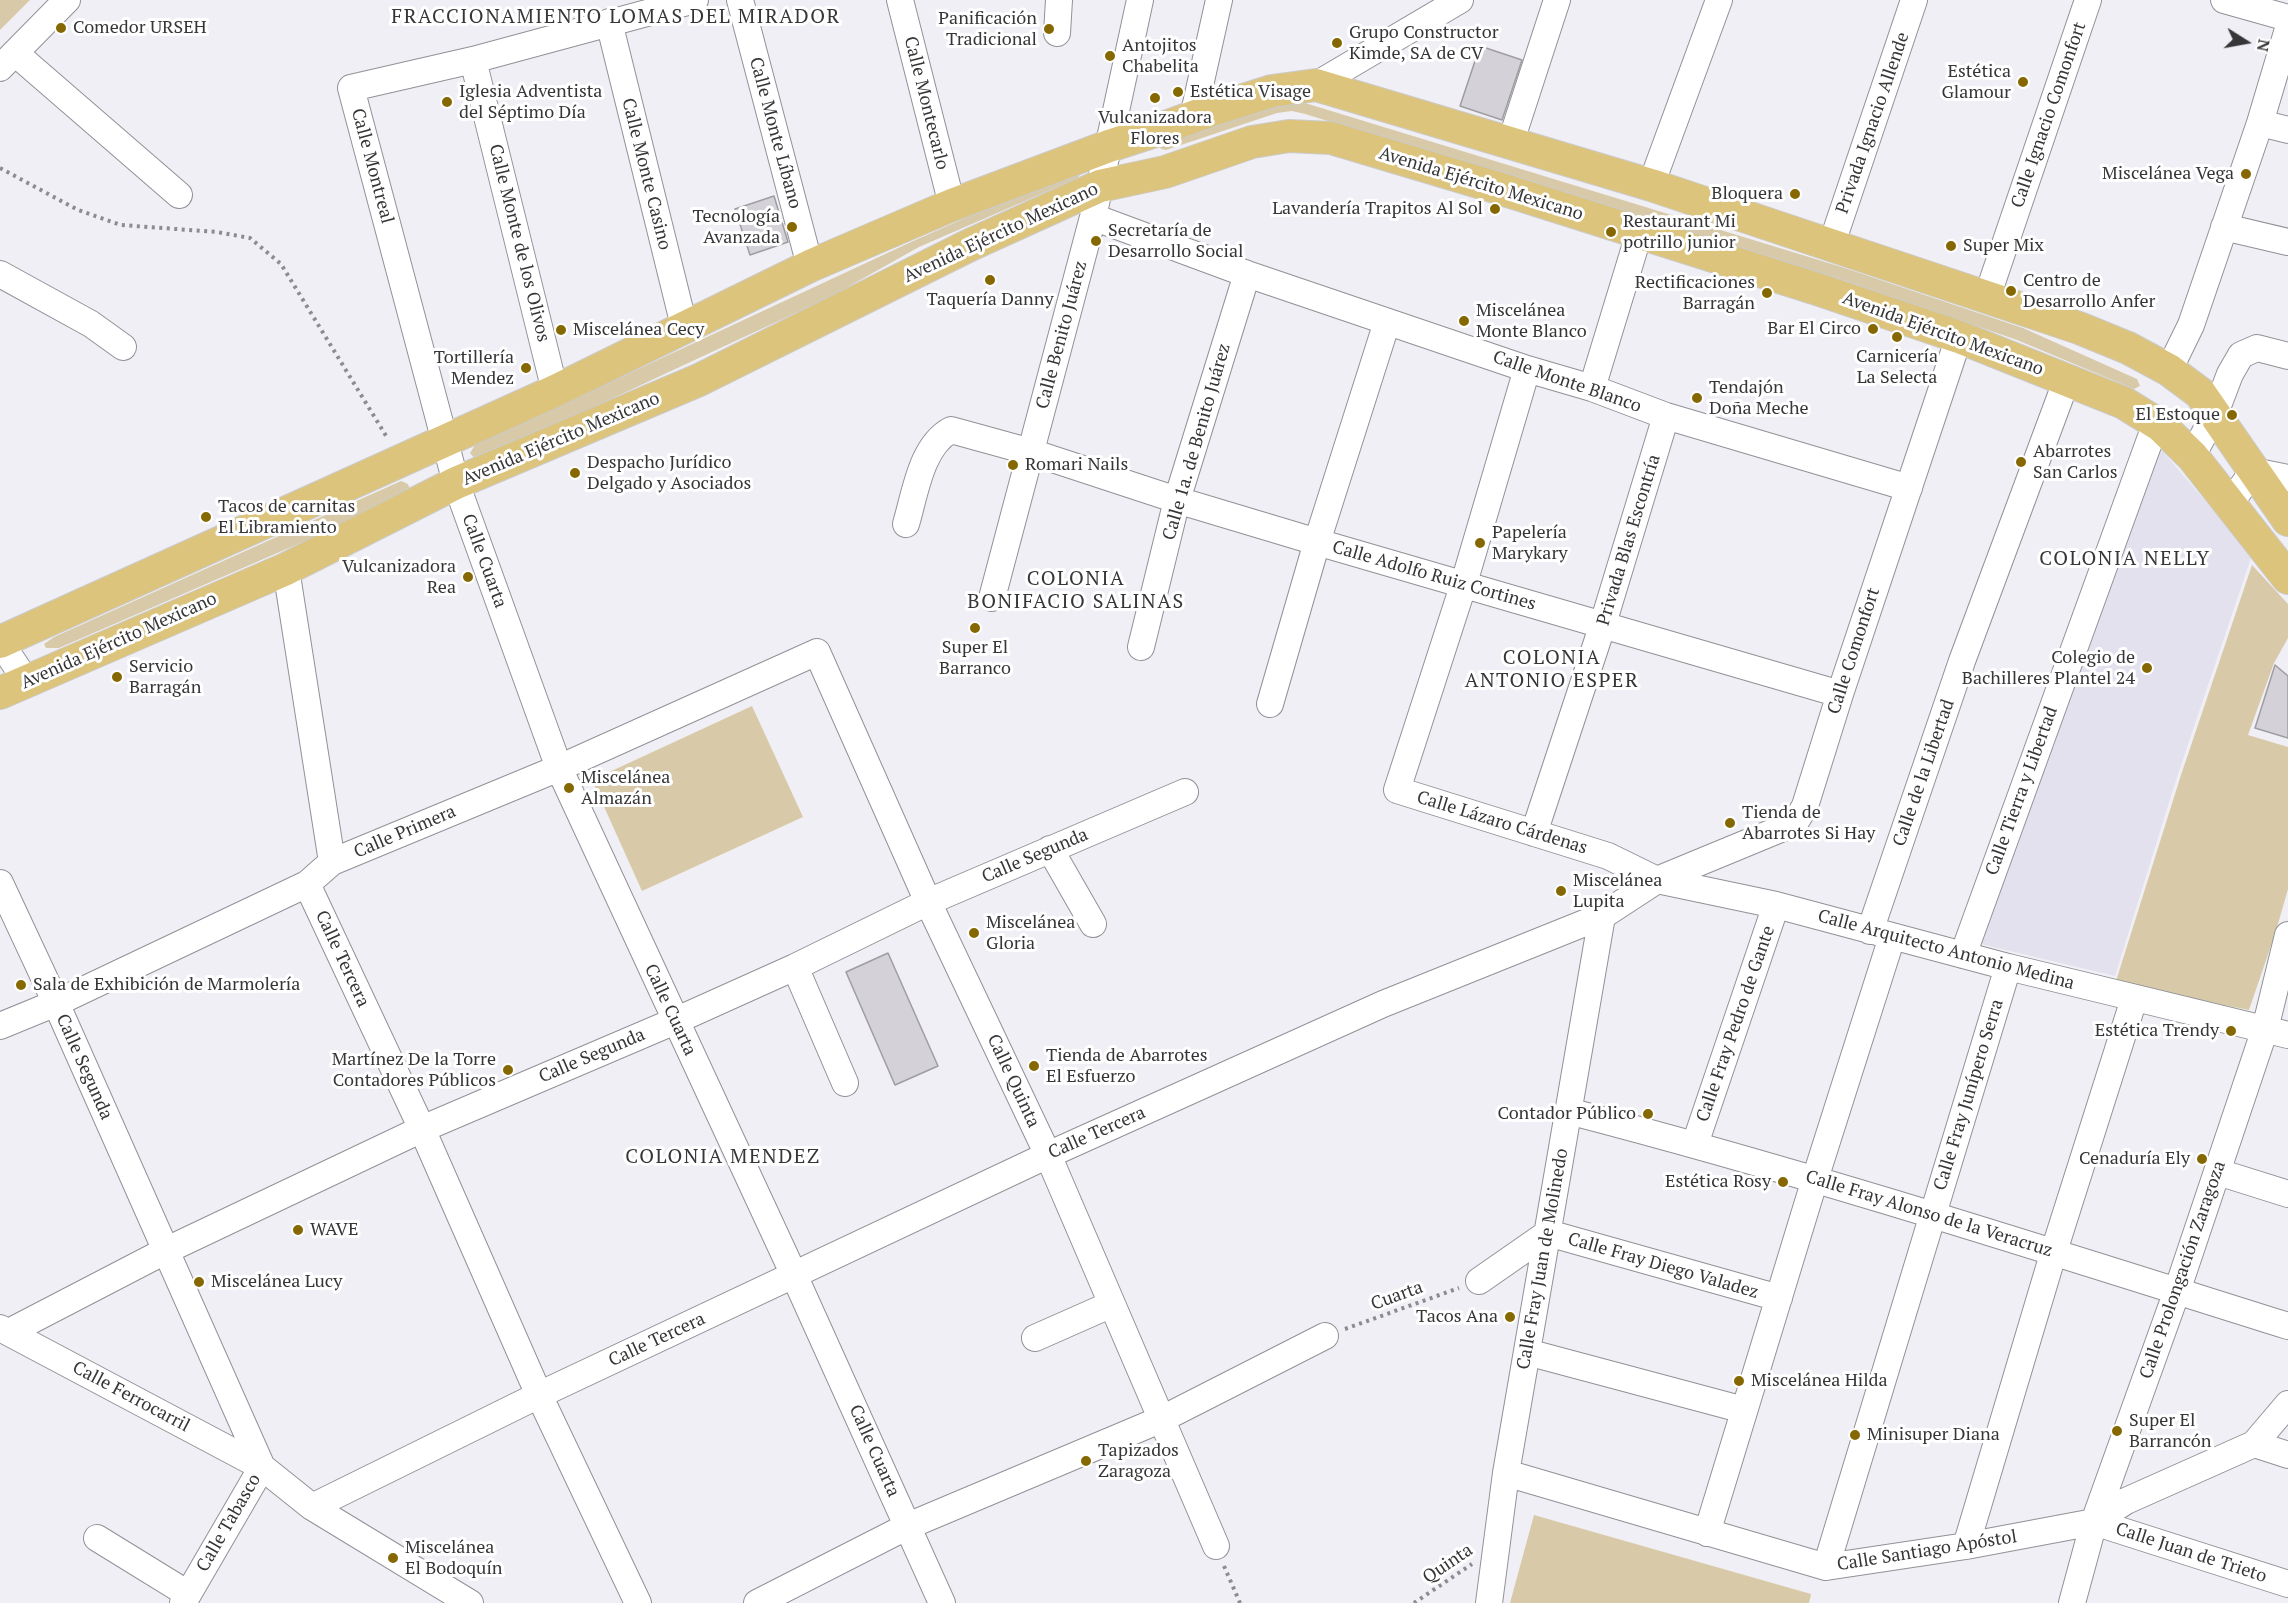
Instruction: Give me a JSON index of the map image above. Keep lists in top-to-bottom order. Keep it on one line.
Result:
{"streets":{"main road":["Avenida Ejército Mexicano"],"street":["Calle Montecarlo","Calle Ignacio Comonfort","Privada Ignacio Allende","Calle Monte Líbano","Calle Montreal","Calle Monte Casino","Calle Monte de los Olivos","Calle Benito Juárez","Calle Monte Blanco","Calle 1a. de Benito Juárez","Privada Blas Escontría","Calle Cuarta","Calle Adolfo Ruiz Cortines","Calle Comonfort","Calle de la Libertad","Calle Tierra y Libertad","Calle Lázaro Cárdenas","Calle Primera","Calle Segunda","Calle Arquitecto Antonio Medina","Calle Tercera","Calle Fray Pedro de Gante","Calle Quinta","Calle Fray Junípero Serra","Calle Fray Alonso de la Veracruz","Calle Fray Juan de Molinedo","Calle Fray Diego Valadez","Calle Prolongación Zaragoza","Calle Ferrocarril","Calle Tabasco","Calle Santiago Apóstol","Calle Juan de Trieto"],"path":["Cuarta","Quinta"]},"crossings":[["Calle Montecarlo","Avenida Ejército Mexicano"],["Calle Ignacio Comonfort","Avenida Ejército Mexicano"],["Privada Ignacio Allende","Avenida Ejército Mexicano"],["Calle Monte Líbano","Avenida Ejército Mexicano"],["Calle Montreal","Calle Monte Casino"],["Calle Montreal","Avenida Ejército Mexicano"],["Calle Montreal","Calle Monte de los Olivos"],["Calle Montreal","Calle Cuarta"],["Calle Monte Casino","Avenida Ejército Mexicano"],["Avenida Ejército Mexicano","Calle Monte de los Olivos"],["Avenida Ejército Mexicano","Calle Benito Juárez"],["Avenida Ejército Mexicano","Calle Cuarta"],["Avenida Ejército Mexicano","Calle Comonfort"],["Avenida Ejército Mexicano","Calle de la Libertad"],["Avenida Ejército Mexicano","Calle Tierra y Libertad"],["Calle Benito Juárez","Calle Monte Blanco"],["Calle Benito Juárez","Calle Adolfo Ruiz Cortines"],["Calle Monte Blanco","Calle 1a. de Benito Juárez"],["Calle Monte Blanco","Privada Blas Escontría"],["Calle Monte Blanco","Calle Comonfort"],["Calle 1a. de Benito Juárez","Calle Adolfo Ruiz Cortines"],["Privada Blas Escontría","Calle Adolfo Ruiz Cortines"],["Privada Blas Escontría","Calle Lázaro Cárdenas"],["Calle Cuarta","Calle Primera"],["Calle Cuarta","Calle Segunda"],["Calle Cuarta","Calle Tercera"],["Calle Adolfo Ruiz Cortines","Calle Comonfort"],["Calle Adolfo Ruiz Cortines","Calle Lázaro Cárdenas"],["Calle Comonfort","Calle Arquitecto Antonio Medina"],["Calle Comonfort","Calle Tercera"],["Calle de la Libertad","Calle Arquitecto Antonio Medina"],["Calle de la Libertad","Calle Fray Alonso de la Veracruz"],["Calle de la Libertad","Calle Fray Diego Valadez"],["Calle de la Libertad","Calle Santiago Apóstol"],["Calle Tierra y Libertad","Calle Arquitecto Antonio Medina"],["Calle Lázaro Cárdenas","Calle Arquitecto Antonio Medina"],["Calle Primera","Calle Segunda"],["Calle Primera","Calle Tercera"],["Calle Primera","Calle Quinta"],["Calle Segunda","Calle Tercera"],["Calle Segunda","Calle Quinta"],["Calle Segunda","Calle Ferrocarril"],["Calle Segunda","Calle Tabasco"],["Calle Arquitecto Antonio Medina","Calle Tercera"],["Calle Arquitecto Antonio Medina","Calle Fray Pedro de Gante"],["Calle Arquitecto Antonio Medina","Calle Fray Junípero Serra"],["Calle Arquitecto Antonio Medina","Calle Prolongación Zaragoza"],["Calle Tercera","Calle Quinta"],["Calle Tercera","Calle Fray Juan de Molinedo"],["Calle Tercera","Calle Tabasco"],["Calle Fray Pedro de Gante","Calle Fray Alonso de la Veracruz"],["Calle Fray Junípero Serra","Calle Fray Alonso de la Veracruz"],["Calle Fray Junípero Serra","Calle Santiago Apóstol"],["Calle Fray Alonso de la Veracruz","Calle Fray Juan de Molinedo"],["Calle Fray Alonso de la Veracruz","Calle Prolongación Zaragoza"],["Calle Fray Juan de Molinedo","Calle Fray Diego Valadez"],["Calle Fray Juan de Molinedo","Calle Santiago Apóstol"],["Calle Fray Juan de Molinedo","Quinta"],["Calle Prolongación Zaragoza","Calle Santiago Apóstol"],["Calle Prolongación Zaragoza","Calle Juan de Trieto"],["Calle Ferrocarril","Calle Tabasco"],["Calle Santiago Apóstol","Calle Juan de Trieto"]],"districts":["FRACCIONAMIENTO LOMAS DEL MIRADOR","COLONIA NELLY","COLONIA BONIFACIO SALINAS","COLONIA ANTONIO ESPER","COLONIA MENDEZ"],"places":["Comedor URSEH","Panificación Tradicional","Grupo Constructor Kimde, SA de CV","Antojitos Chabelita","Estética Glamour","Estética Visage","Vulcanizadora Flores","Iglesia Adventista del Séptimo Día","Miscelánea Vega","Bloquera","Lavandería Trapitos Al Sol","Tecnología Avanzada","Restaurant Mi potrillo junior","Secretaría de Desarrollo Social","Super Mix","Taquería Danny","Centro de Desarrollo Anfer","Rectificaciones Barragán","Miscelánea Monte Blanco","Bar El Circo","Miscelánea Cecy","Carnicería La Selecta","Tortillería Mendez","Tendajón Doña Meche","El Estoque","Abarrotes San Carlos","Romari Nails","Despacho Jurídico Delgado y Asociados","Tacos de carnitas El Libramiento","Papelería Marykary","Vulcanizadora Rea","Super El Barranco","Colegio de Bachilleres Plantel 24","Servicio Barragán","Miscelánea Almazán","Tienda de Abarrotes Si Hay","Miscelánea Lupita","Miscelánea Gloria","Sala de Exhibición de Marmolería","Estética Trendy","Tienda de Abarrotes El Esfuerzo","Martínez De la Torre Contadores Públicos","Contador Público","Cenaduría Ely","Estética Rosy","WAVE","Miscelánea Lucy","Tacos Ana","Miscelánea Hilda","Super El Barrancón","Minisuper Diana","Tapizados Zaragoza","Miscelánea El Bodoquín"],"north":"right"}
